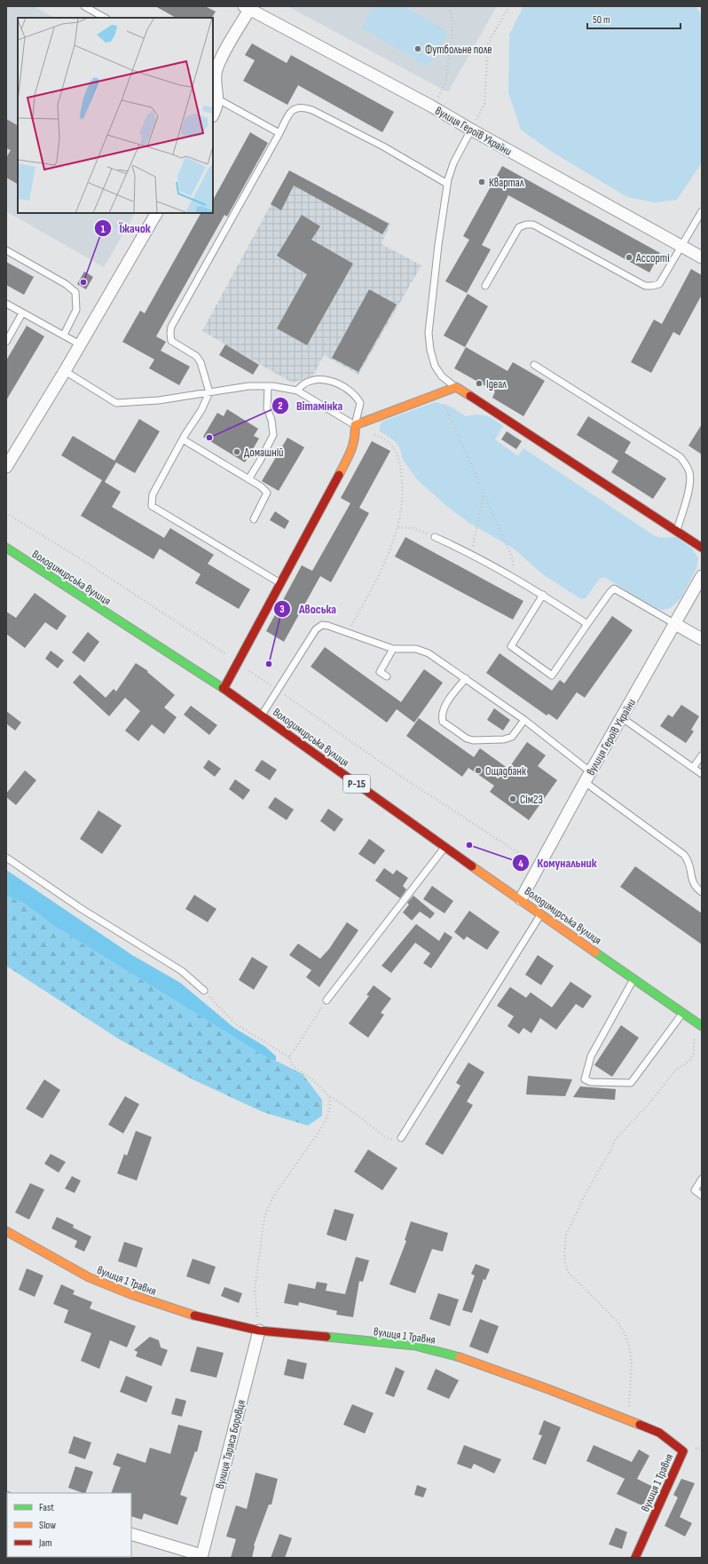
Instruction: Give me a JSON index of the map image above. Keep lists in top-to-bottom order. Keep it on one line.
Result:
{"streets":{"street":["вулиця Героїв України","Володимирська вулиця","Р-15","вулиця 1 Травня","вулиця Тараса Боровця"]},"crossings":[["вулиця Героїв України","Володимирська вулиця"],["вулиця 1 Травня","вулиця Тараса Боровця"]],"places":["Футбольне поле","Квартал","Ассорті","Їжачок","Ідеал","Вітамінка","Домашній","Авоська","Ощадбанк","Сім23","Комунальник"],"legend":["Fast","Slow","Jam"],"scale_bar":"50 m"}
